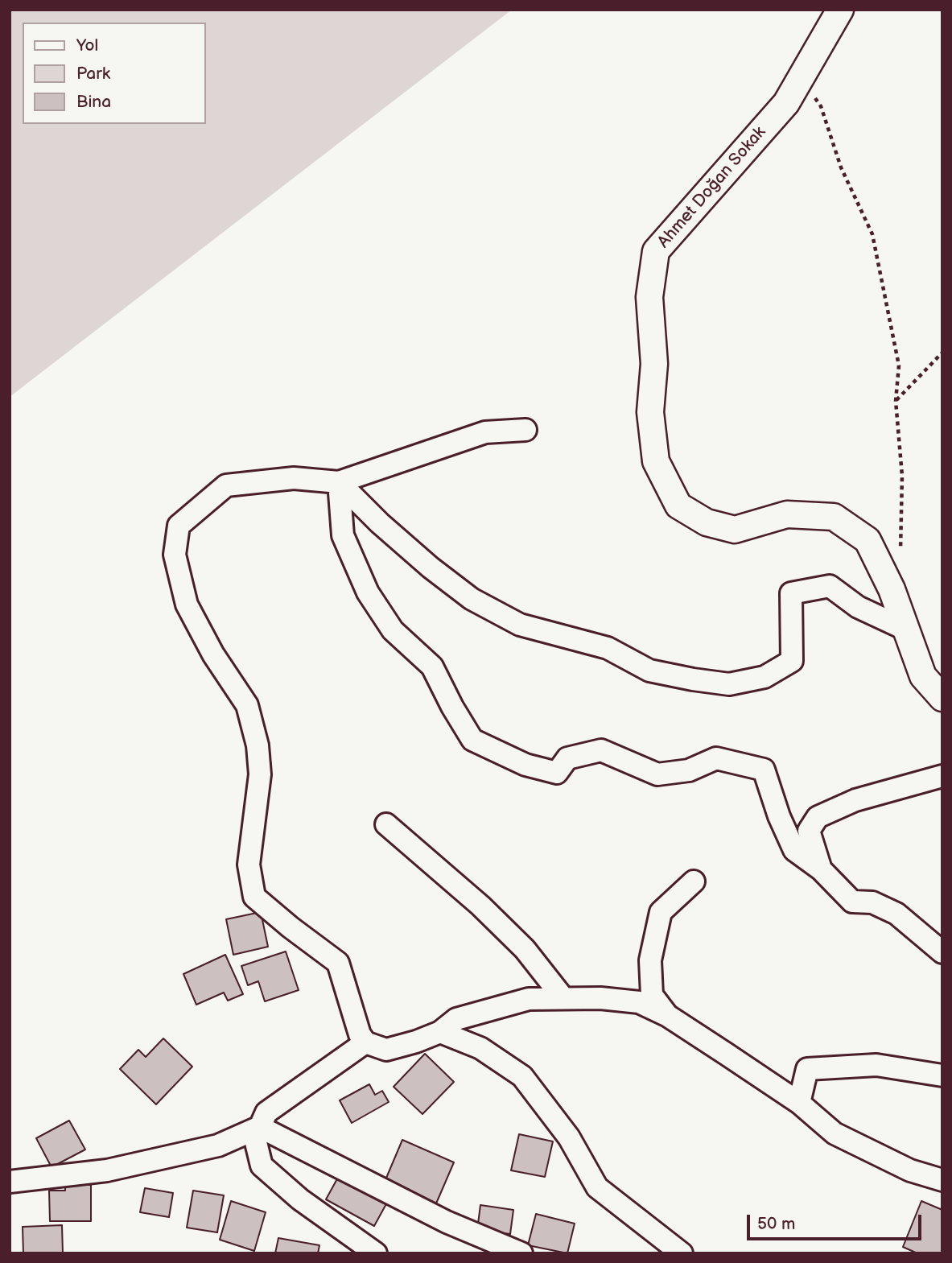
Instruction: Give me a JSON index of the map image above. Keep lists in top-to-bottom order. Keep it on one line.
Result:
{"streets":{"street":["Ahmet Doğan Sokak"]},"legend":["Yol","Park","Bina"],"scale_bar":"50 m"}
